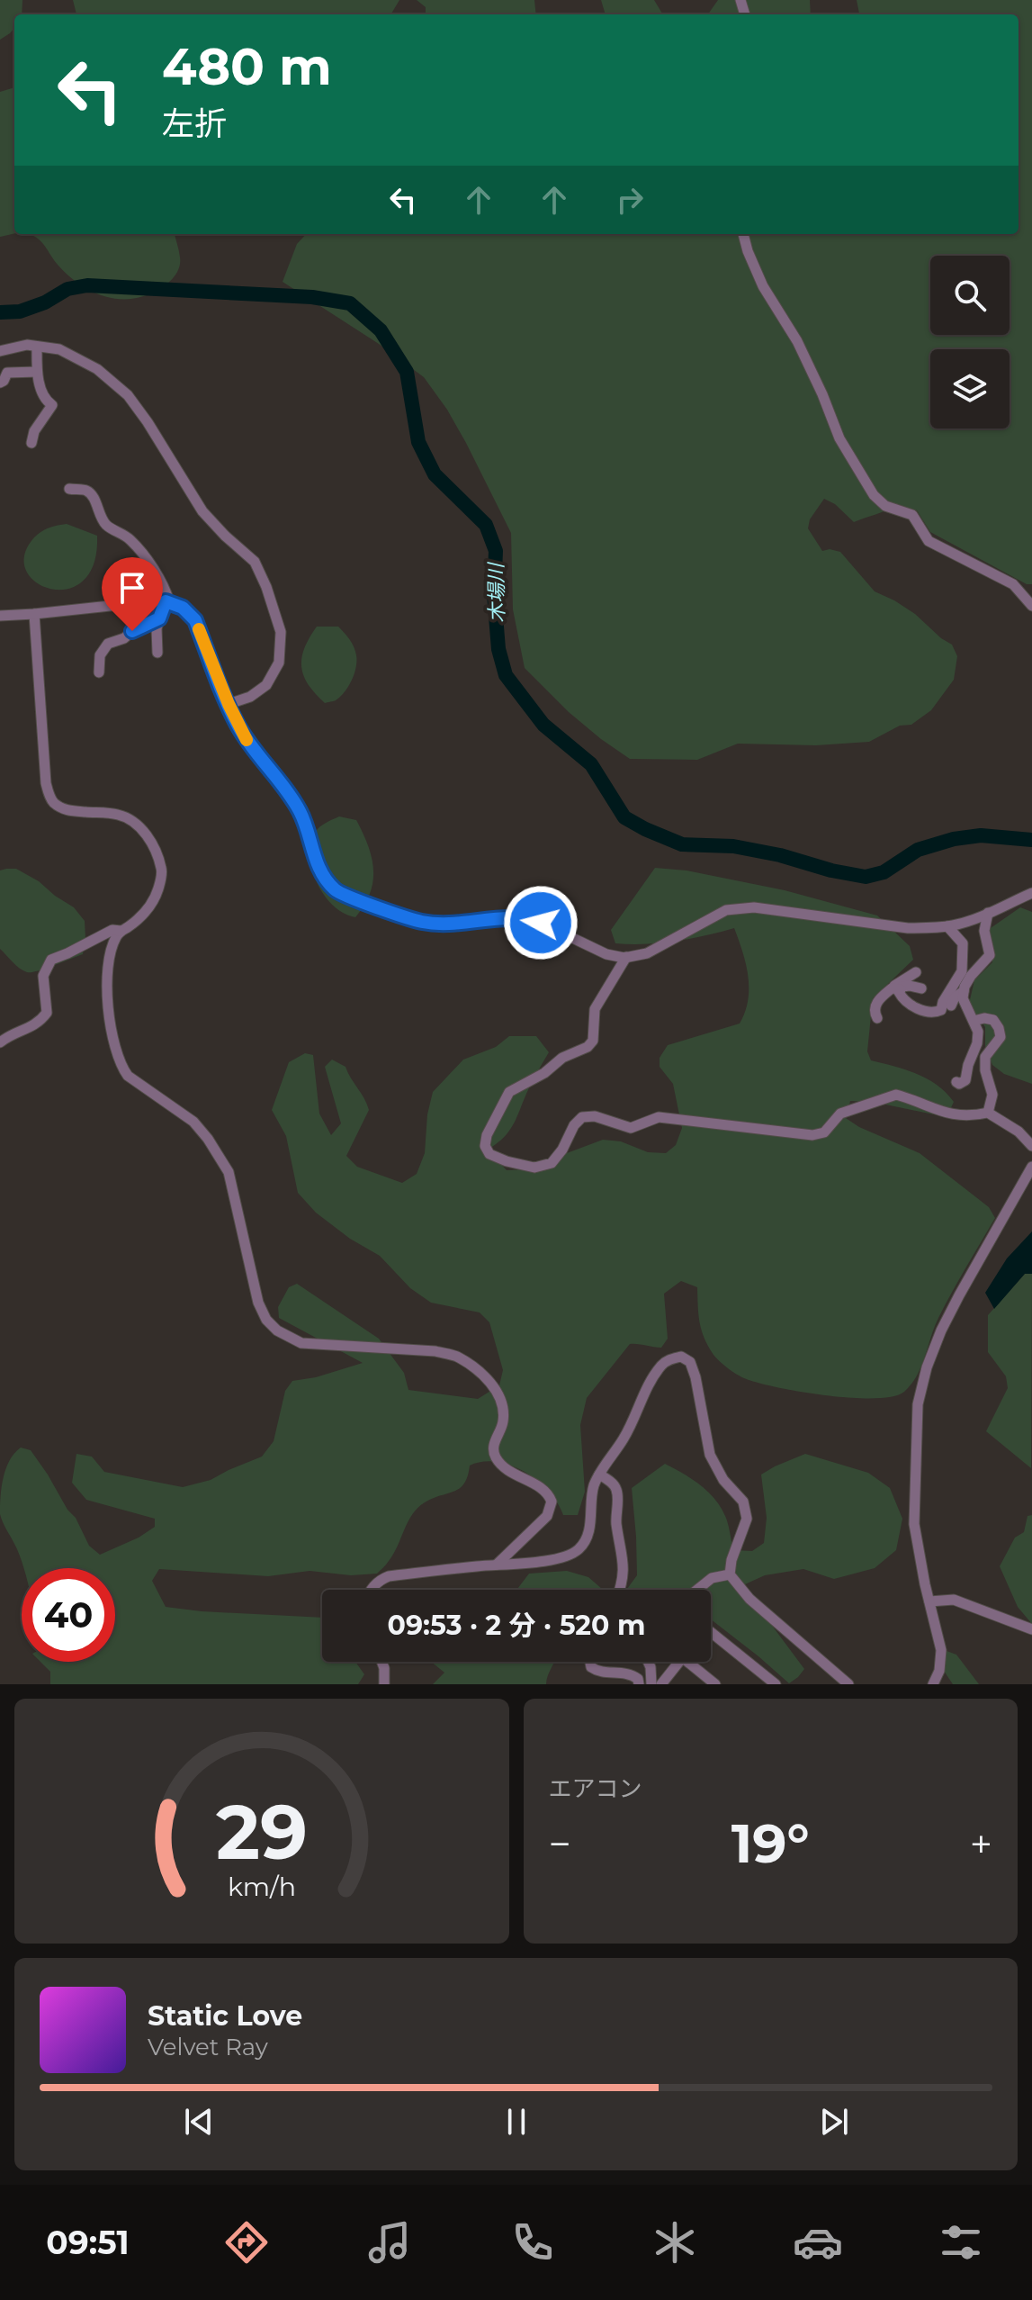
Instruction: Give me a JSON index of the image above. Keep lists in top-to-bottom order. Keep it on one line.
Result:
{"water":["木場川"],"page":{"turn":["480 m","左折"],"limit":"40","trip":"09:53 · 2 分 · 520 m","tile":"エアコン","heat":["−","19°","+"],"song":["Static Love","Velvet Ray"],"tabs":"09:51","gauge":["29","km/h"]}}
